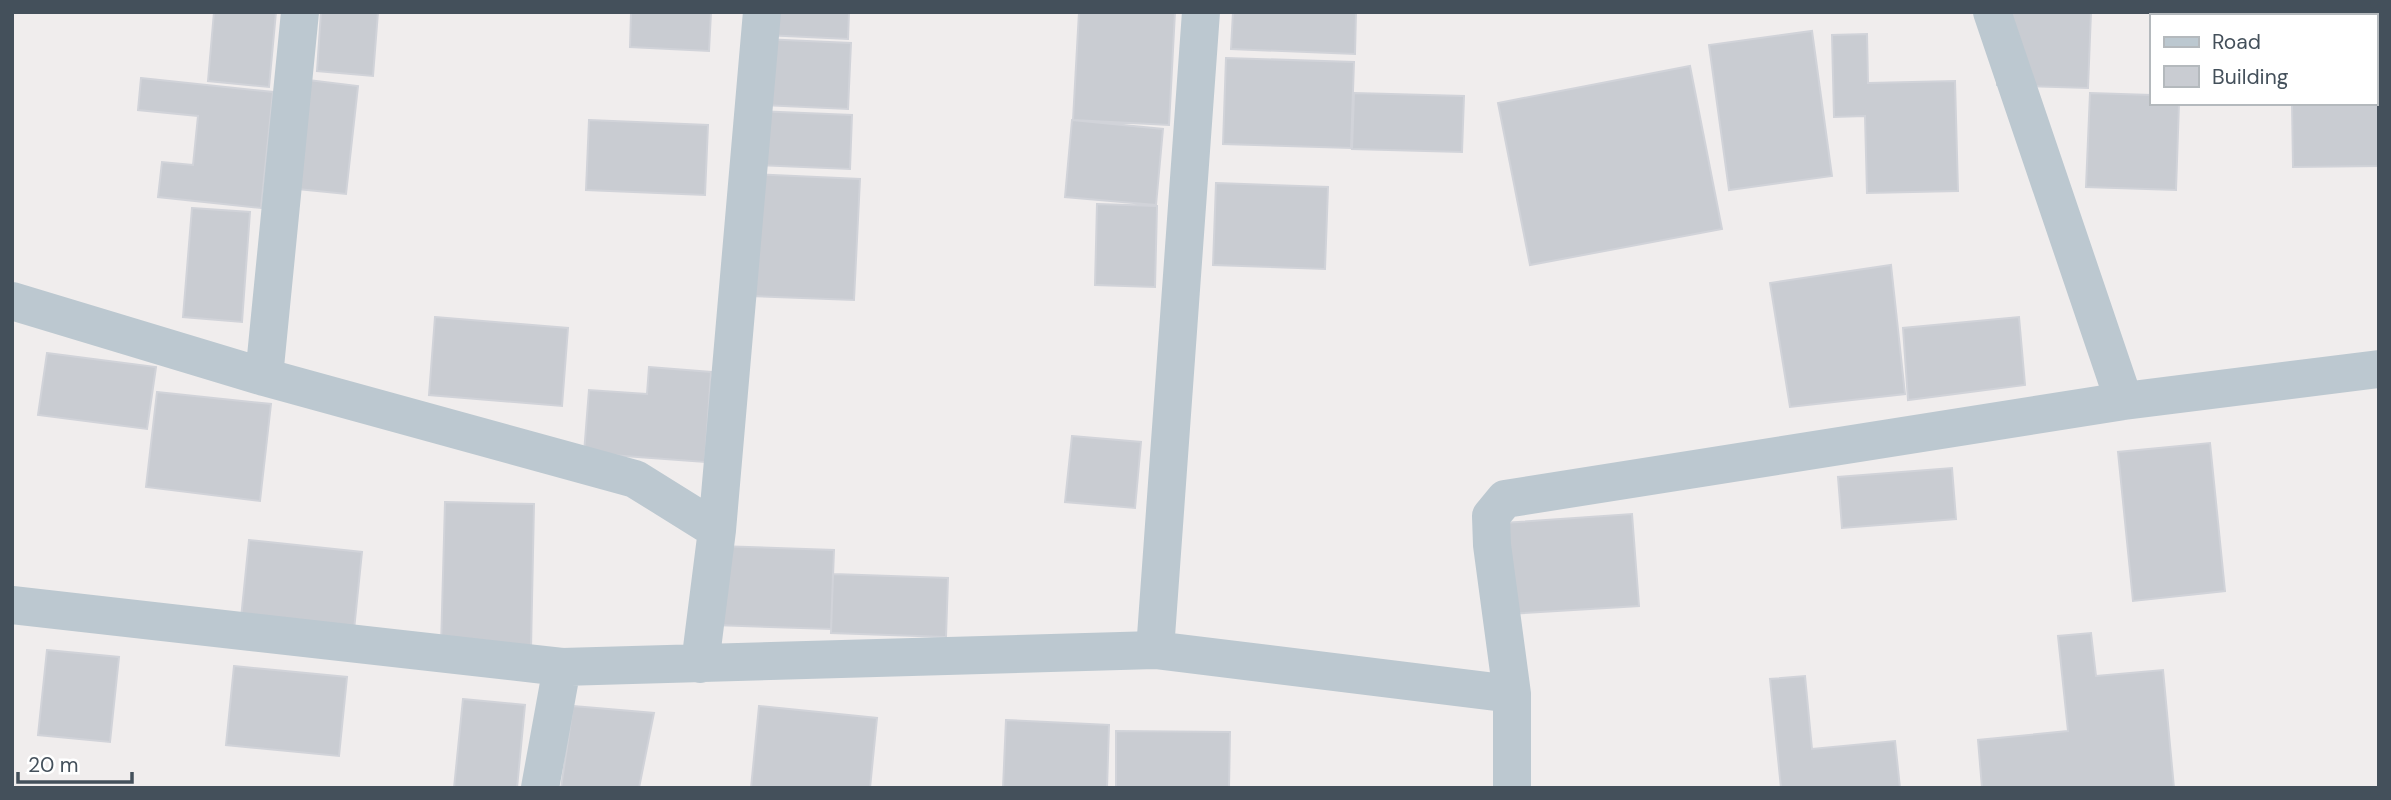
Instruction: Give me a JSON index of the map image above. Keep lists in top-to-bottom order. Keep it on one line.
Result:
{"legend":["Road","Building"],"scale_bar":"20 m"}
